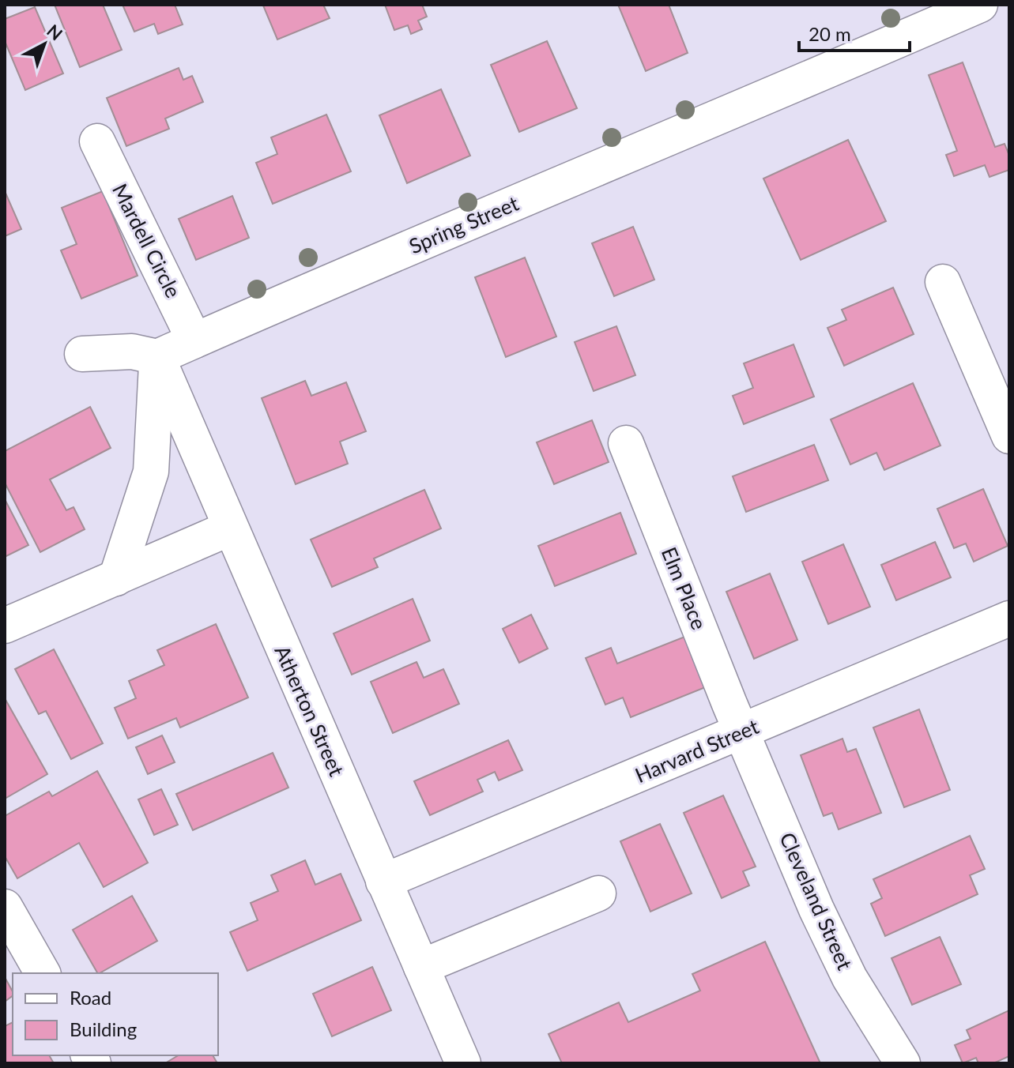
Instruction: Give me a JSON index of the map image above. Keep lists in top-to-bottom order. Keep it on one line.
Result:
{"streets":{"street":["Spring Street","Mardell Circle","Elm Place","Atherton Street","Harvard Street","Cleveland Street"]},"crossings":[["Spring Street","Mardell Circle"],["Spring Street","Atherton Street"],["Elm Place","Harvard Street"],["Elm Place","Cleveland Street"],["Atherton Street","Harvard Street"],["Harvard Street","Cleveland Street"]],"legend":["Road","Building"],"scale_bar":"20 m","north":"top right"}
